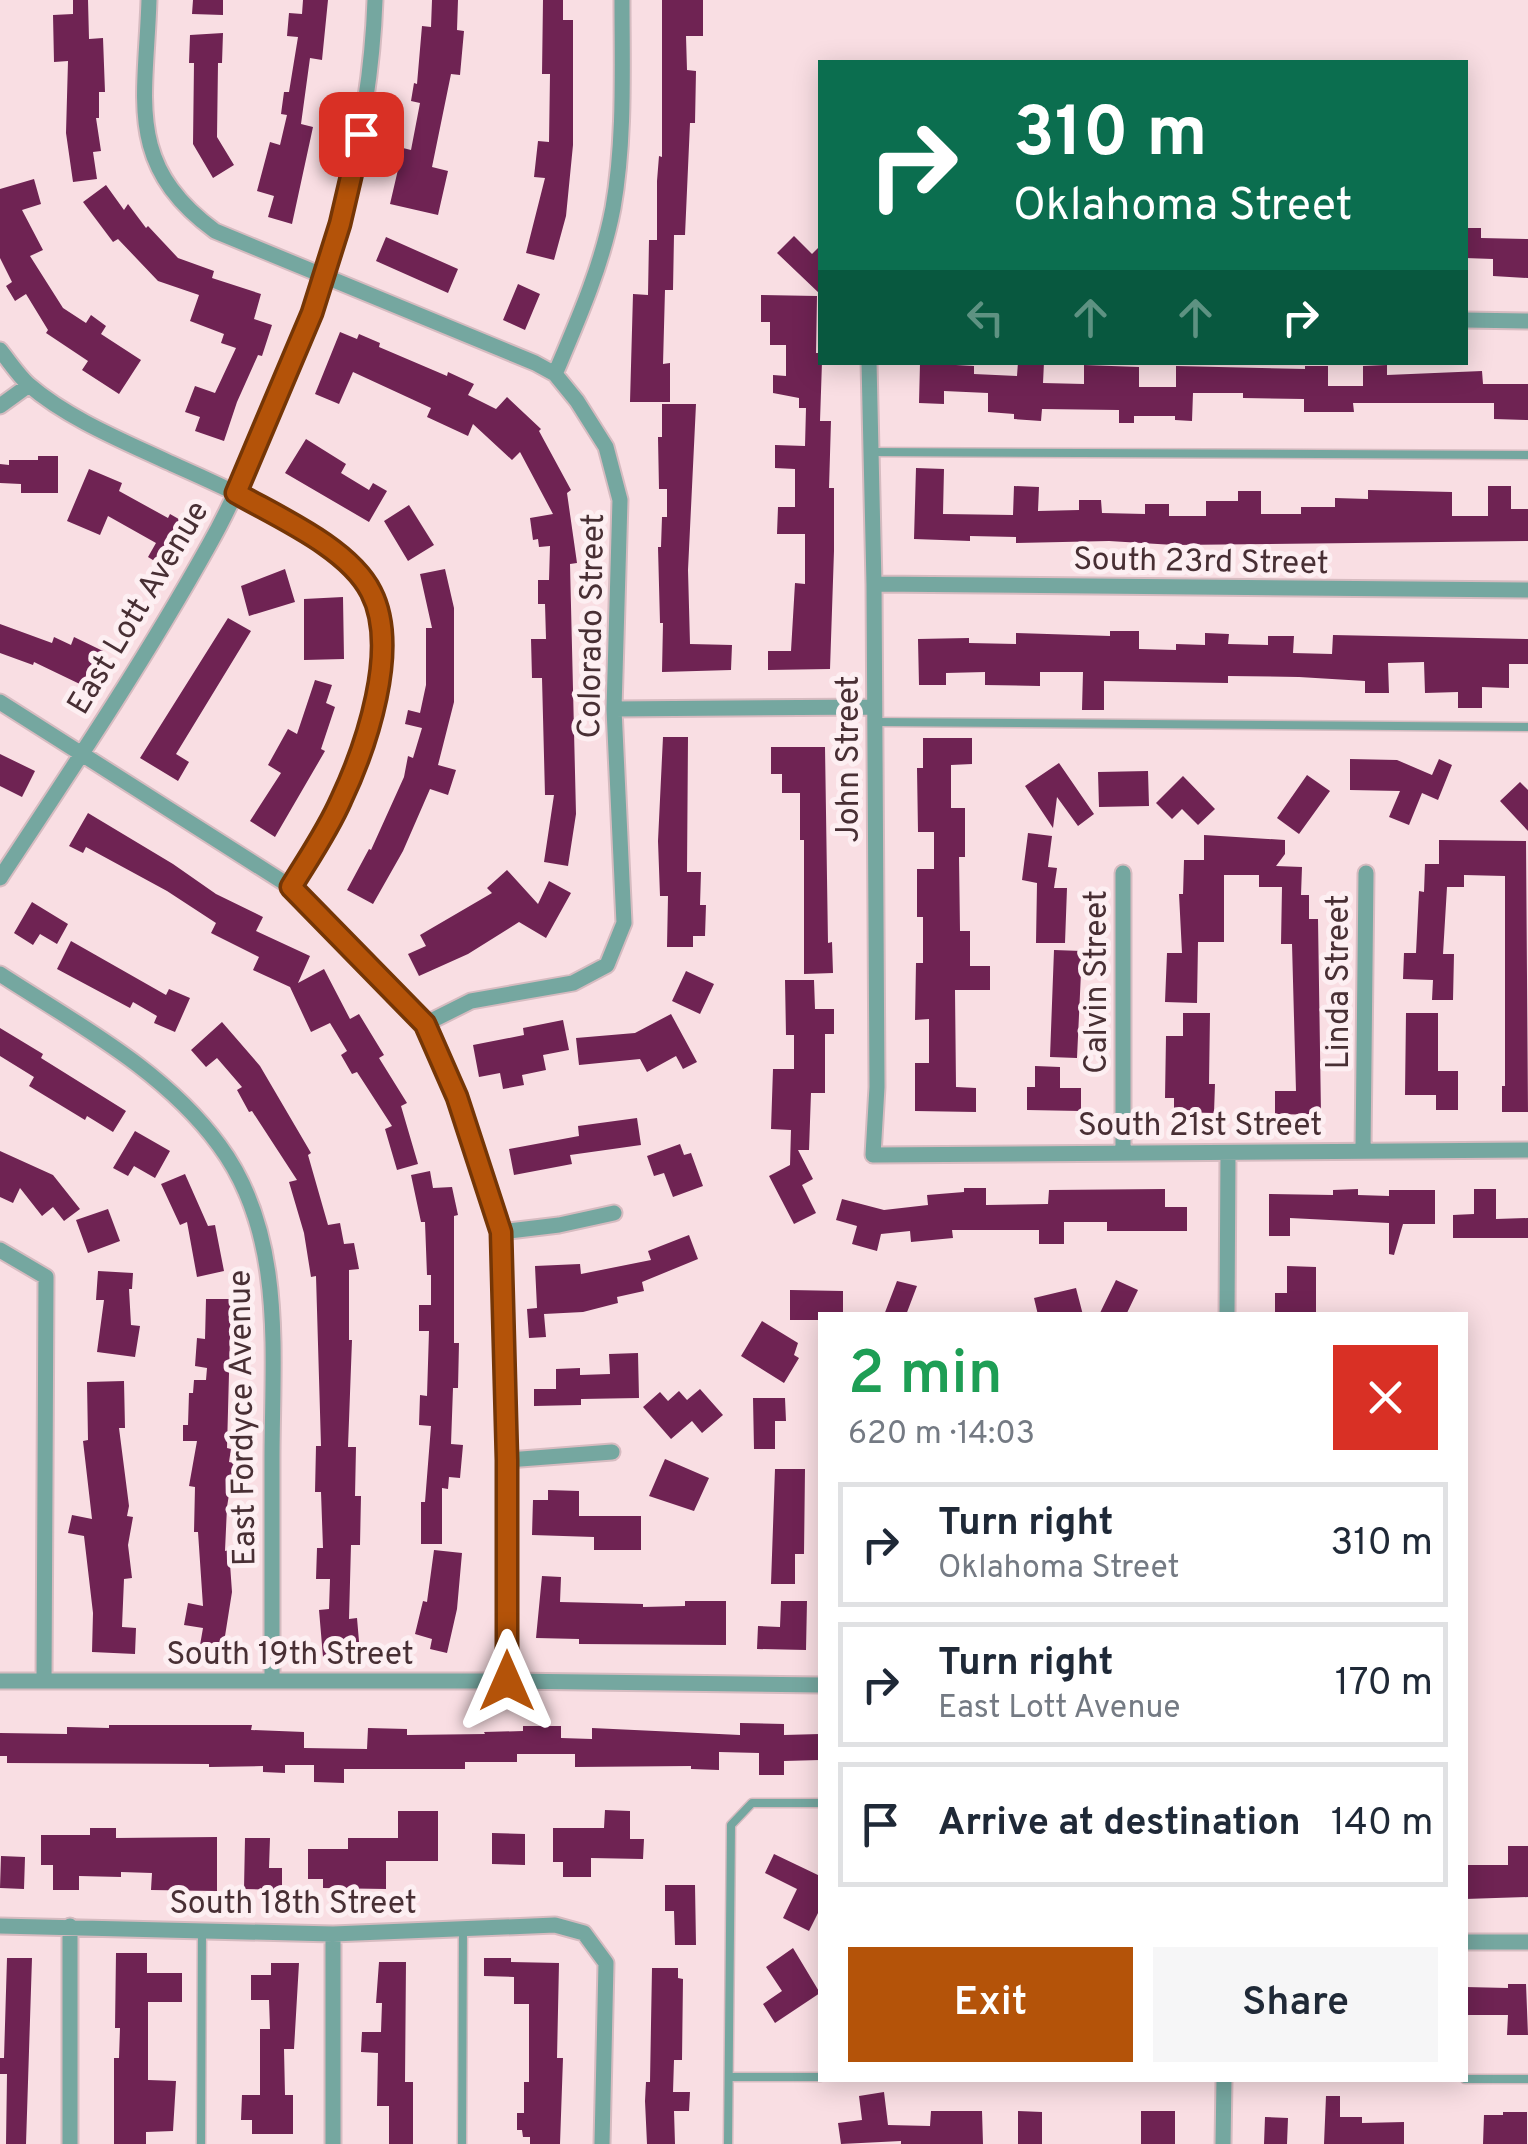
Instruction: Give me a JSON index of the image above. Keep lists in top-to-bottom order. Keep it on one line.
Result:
{"streets":{"street":["South 23rd Street","East Lott Avenue","Colorado Street","John Street","Calvin Street","Linda Street","South 21st Street","East Fordyce Avenue","South 19th Street","South 18th Street"]},"crossings":[["South 23rd Street","John Street"],["East Lott Avenue","Colorado Street"],["John Street","South 21st Street"],["Calvin Street","South 21st Street"],["Linda Street","South 21st Street"],["East Fordyce Avenue","South 19th Street"]],"page":{"turn":["310 m","Oklahoma Street"],"heading":["2 min","620 m · 14:03"],"list":[{"name":"Turn right","note":"Oklahoma Street","value":"310 m"},{"name":"Turn right","note":"East Lott Avenue","value":"170 m"},{"name":"Arrive at destination","value":"140 m"}],"buttons":["Exit","Share"]}}
